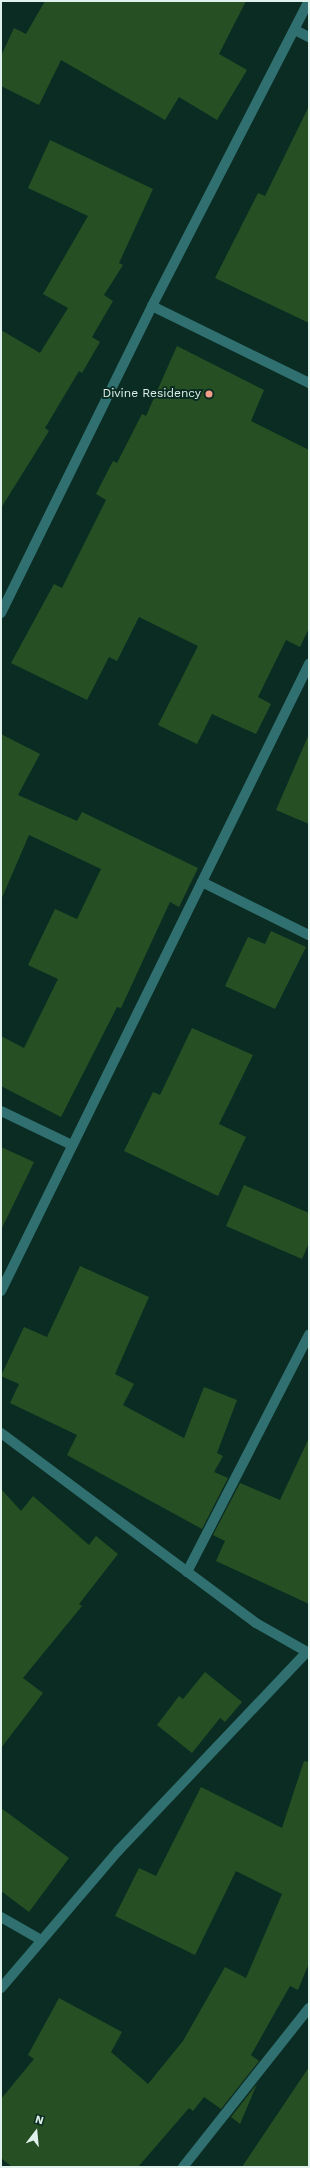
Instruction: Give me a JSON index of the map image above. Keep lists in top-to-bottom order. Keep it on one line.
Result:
{"places":["Divine Residency"],"north":"top"}
